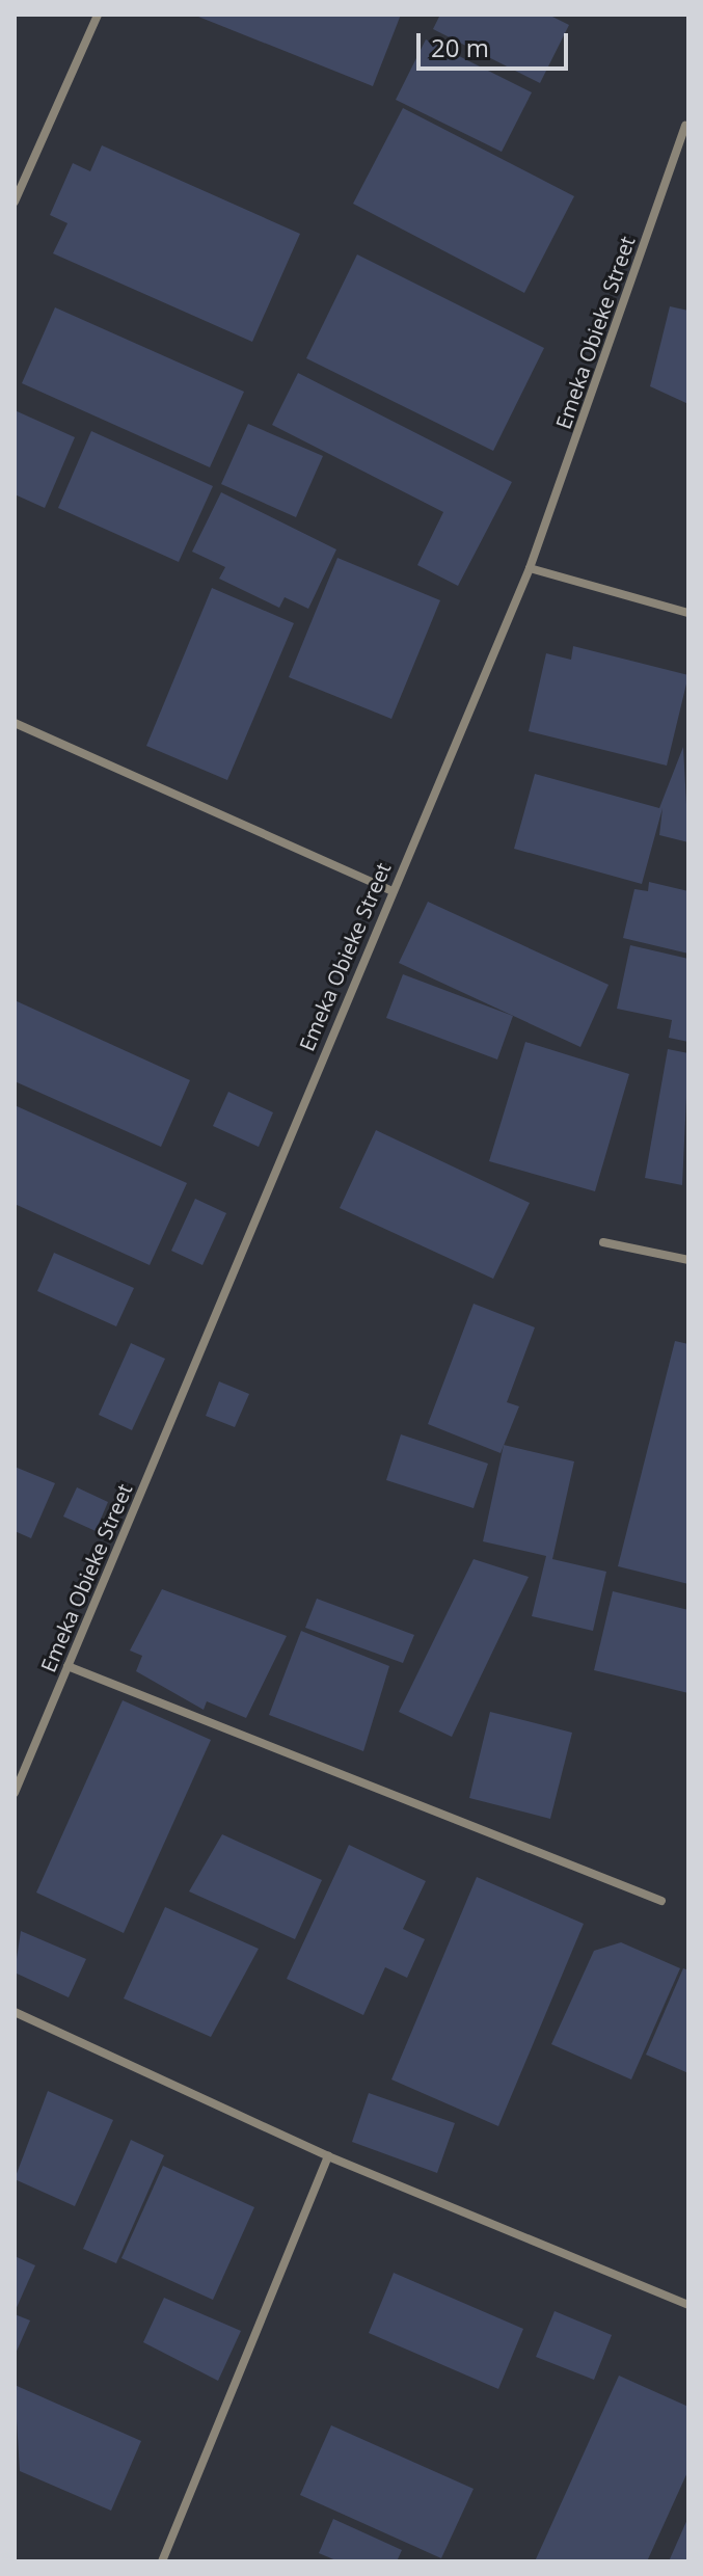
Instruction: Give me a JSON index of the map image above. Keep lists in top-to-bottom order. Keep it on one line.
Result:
{"streets":{"street":["Emeka Obieke Street"]},"scale_bar":"20 m"}
